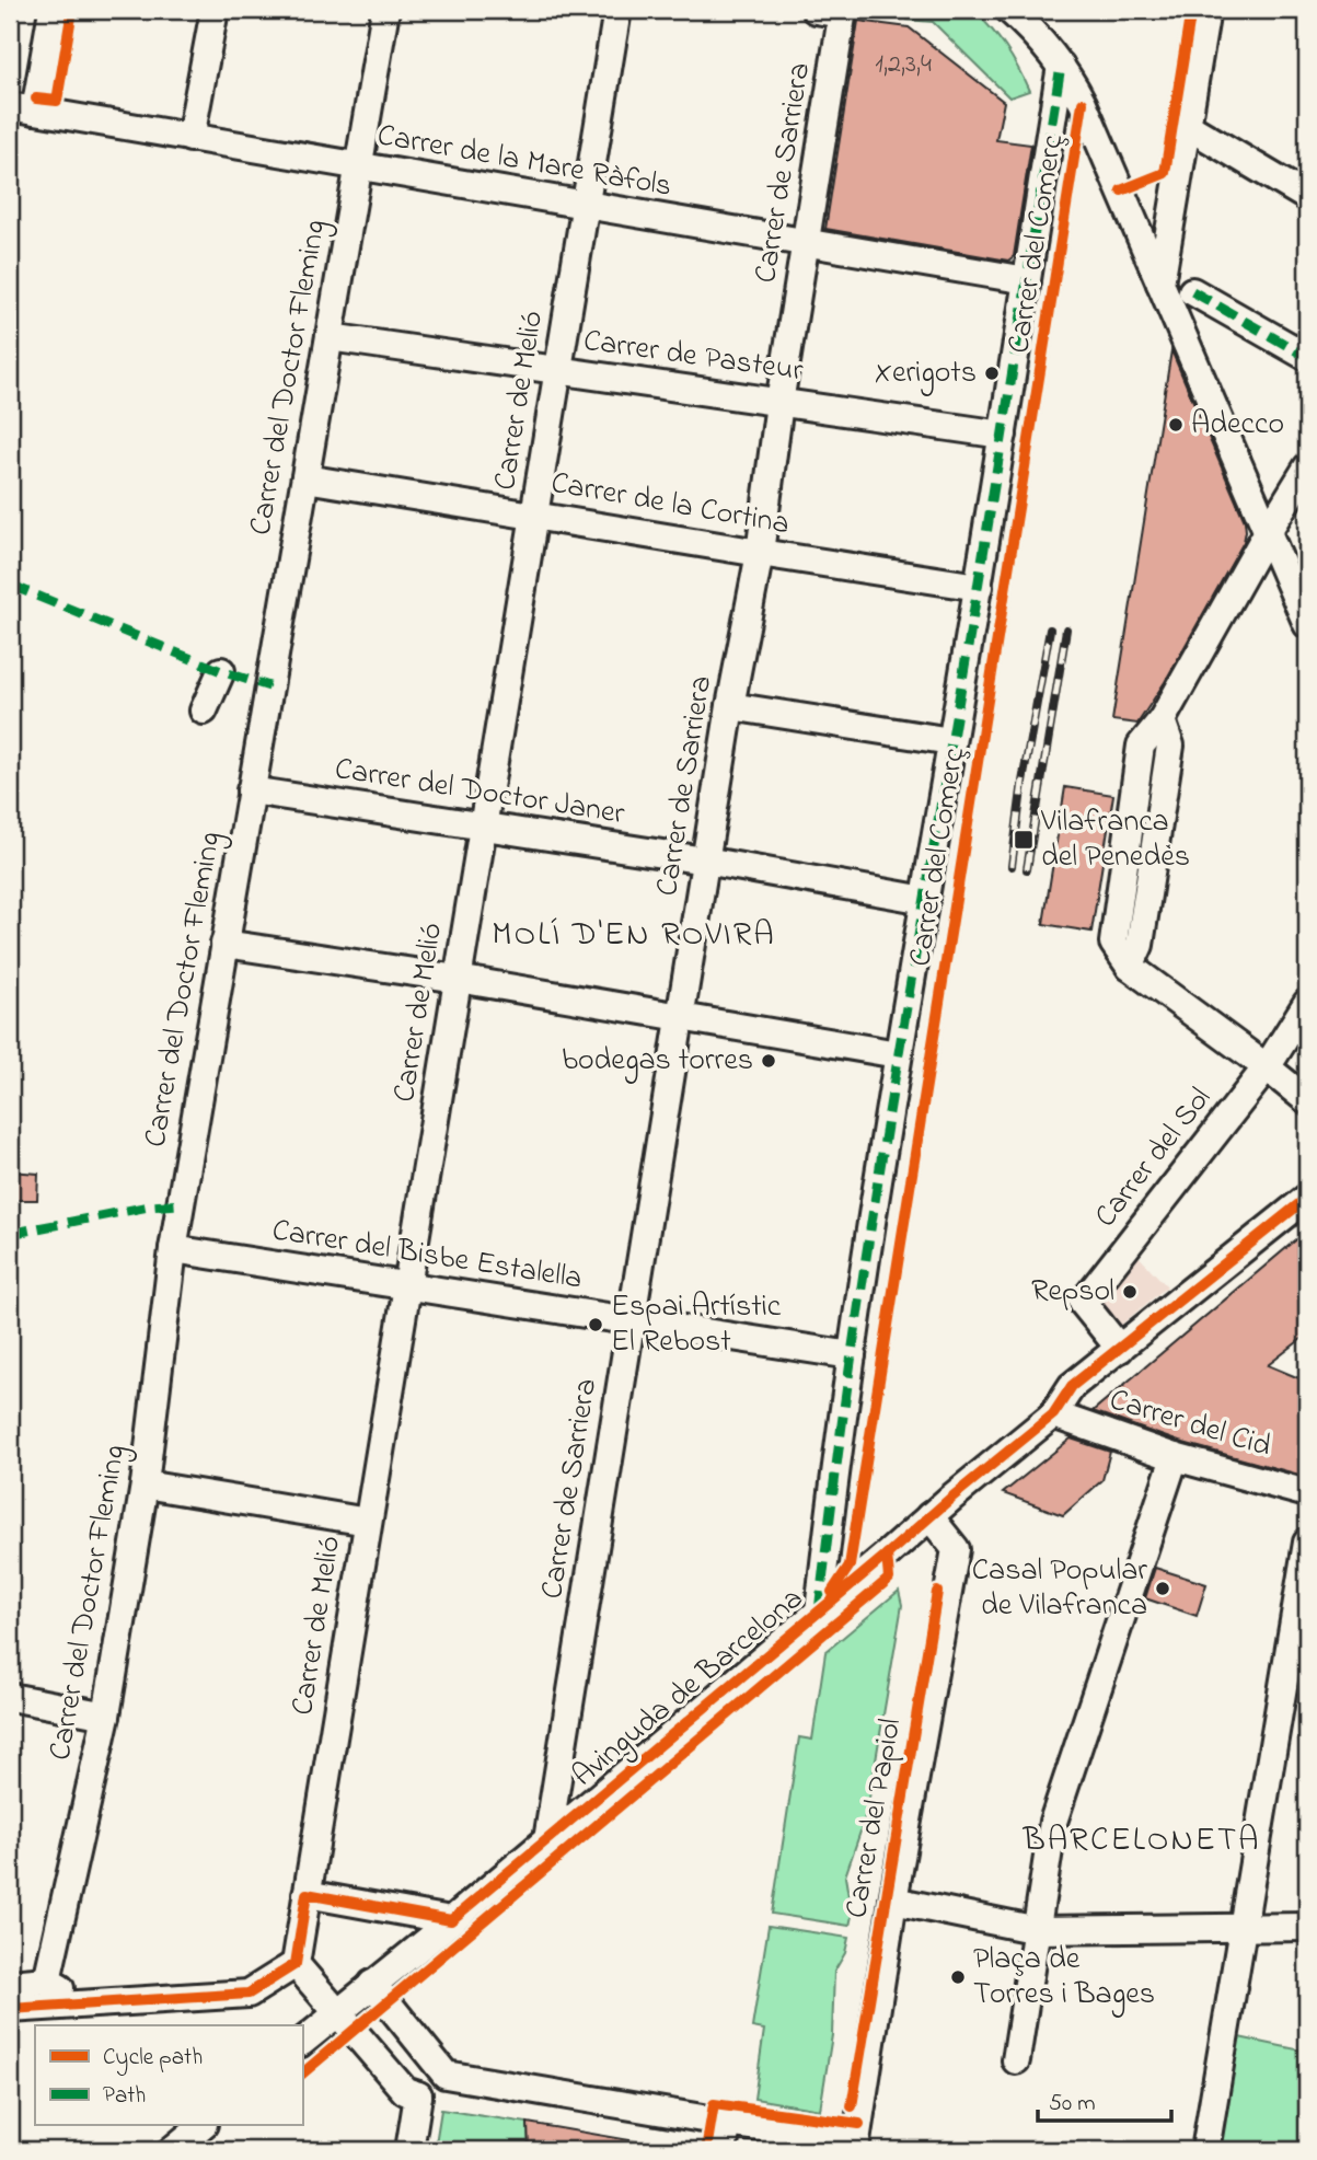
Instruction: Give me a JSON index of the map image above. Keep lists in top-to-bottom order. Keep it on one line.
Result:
{"streets":{"street":["Carrer de la Mare Ràfols","Carrer de Sarriera","Carrer del Comerç","Carrer de Pasteur","Carrer del Doctor Fleming","Carrer de Melió","Carrer de la Cortina","Carrer del Doctor Janer","Carrer del Sol","Carrer del Bisbe Estalella","Carrer del Cid","Avinguda de Barcelona","Carrer del Papiol"]},"crossings":[["Carrer de la Mare Ràfols","Carrer de Sarriera"],["Carrer de la Mare Ràfols","Carrer del Comerç"],["Carrer de la Mare Ràfols","Carrer del Doctor Fleming"],["Carrer de la Mare Ràfols","Carrer de Melió"],["Carrer de Sarriera","Carrer de Pasteur"],["Carrer de Sarriera","Carrer de la Cortina"],["Carrer de Sarriera","Carrer del Doctor Janer"],["Carrer de Sarriera","Carrer del Bisbe Estalella"],["Carrer de Sarriera","Avinguda de Barcelona"],["Carrer del Comerç","Carrer de Pasteur"],["Carrer del Comerç","Carrer de la Cortina"],["Carrer del Comerç","Carrer del Doctor Janer"],["Carrer del Comerç","Carrer del Bisbe Estalella"],["Carrer del Comerç","Avinguda de Barcelona"],["Carrer de Pasteur","Carrer del Doctor Fleming"],["Carrer de Pasteur","Carrer de Melió"],["Carrer del Doctor Fleming","Carrer de la Cortina"],["Carrer del Doctor Fleming","Carrer del Doctor Janer"],["Carrer del Doctor Fleming","Carrer del Bisbe Estalella"],["Carrer de Melió","Carrer de la Cortina"],["Carrer de Melió","Carrer del Doctor Janer"],["Carrer de Melió","Carrer del Bisbe Estalella"],["Carrer del Sol","Avinguda de Barcelona"],["Carrer del Cid","Avinguda de Barcelona"],["Avinguda de Barcelona","Carrer del Papiol"]],"districts":["MOLÍ D'EN ROVIRA","BARCELONETA"],"places":{"other":["Xerigots","Adecco","bodegas torres","Repsol","Espai Artístic El Rebost","Casal Popular de Vilafranca","Plaça de Torres i Bages"],"transit":["Vilafranca del Penedès"]},"house_numbers":["1,2,3,4"],"legend":["Cycle path","Path"],"scale_bar":"50 m"}
